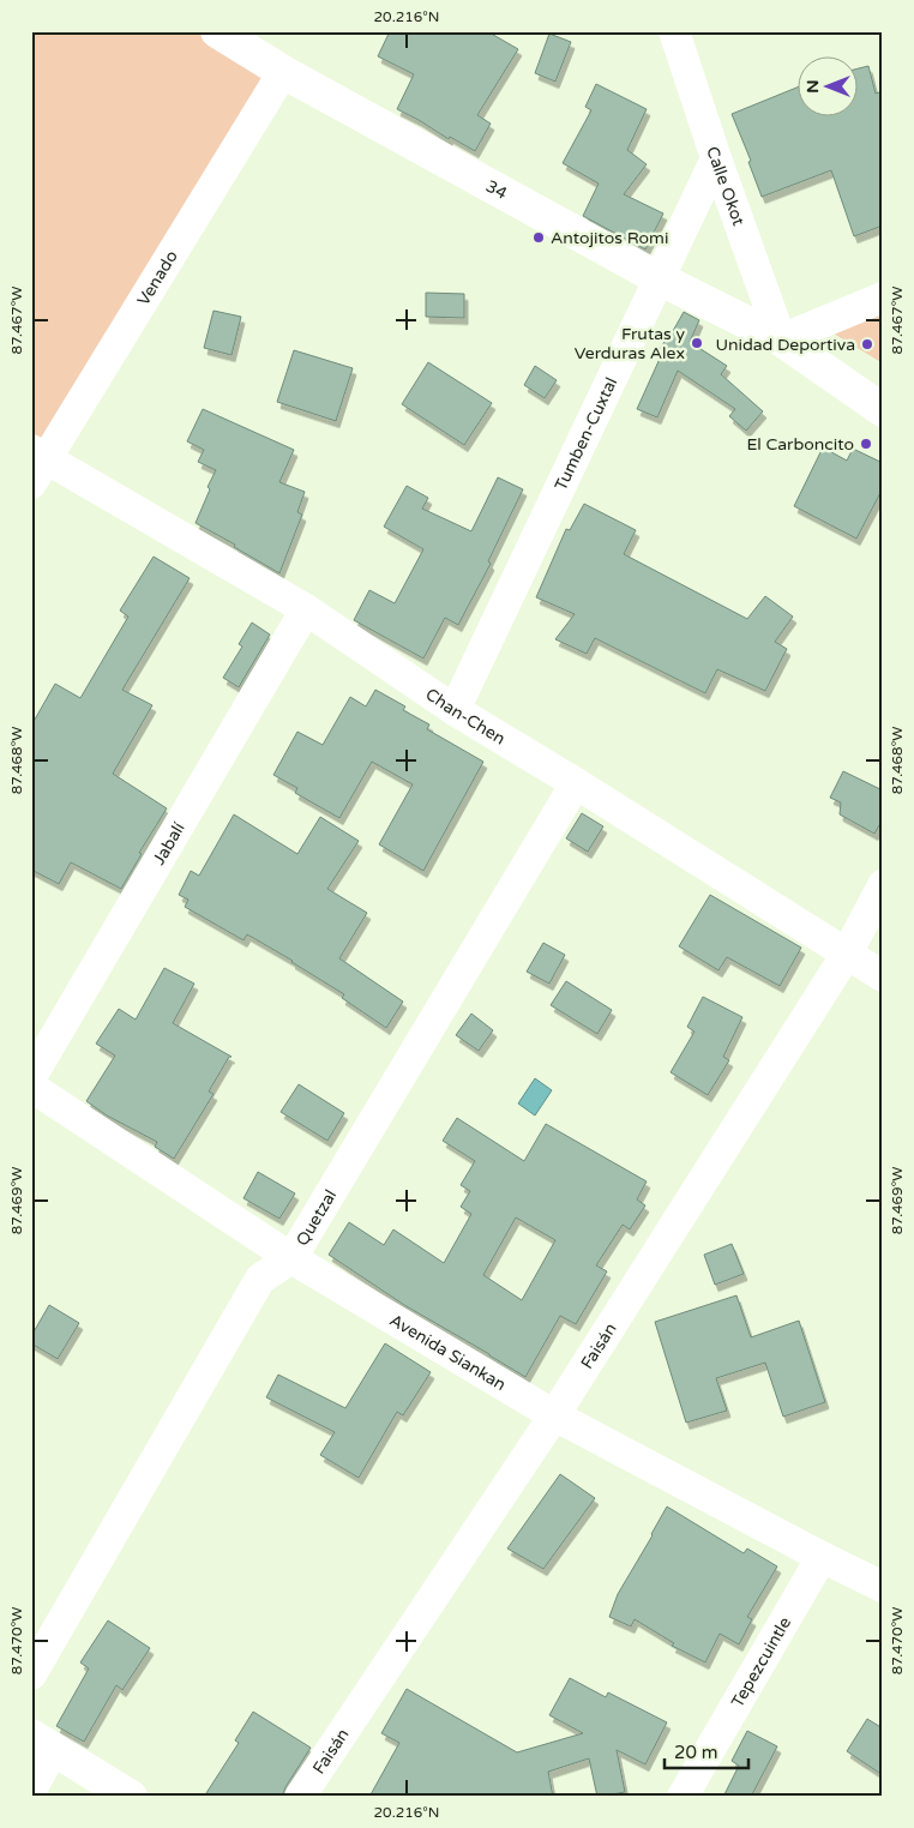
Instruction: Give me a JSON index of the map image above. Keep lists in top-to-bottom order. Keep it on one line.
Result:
{"streets":{"street":["Calle Okot","34","Venado","Tumben-Cuxtal","Chan-Chen","Jabalí","Quetzal","Faisán","Avenida Siankan","Tepezcuintle"]},"crossings":[["Calle Okot","34"],["Calle Okot","Tumben-Cuxtal"],["34","Venado"],["34","Tumben-Cuxtal"],["Venado","Chan-Chen"],["Tumben-Cuxtal","Chan-Chen"],["Chan-Chen","Jabalí"],["Chan-Chen","Quetzal"],["Chan-Chen","Faisán"],["Quetzal","Avenida Siankan"],["Faisán","Avenida Siankan"],["Avenida Siankan","Tepezcuintle"]],"places":["Antojitos Romi","Frutas y Verduras Alex","Unidad Deportiva","El Carboncito"],"scale_bar":"20 m","north":"left","coordinates":["20.216°N","87.467°W","87.468°W","87.469°W","87.470°W"]}
